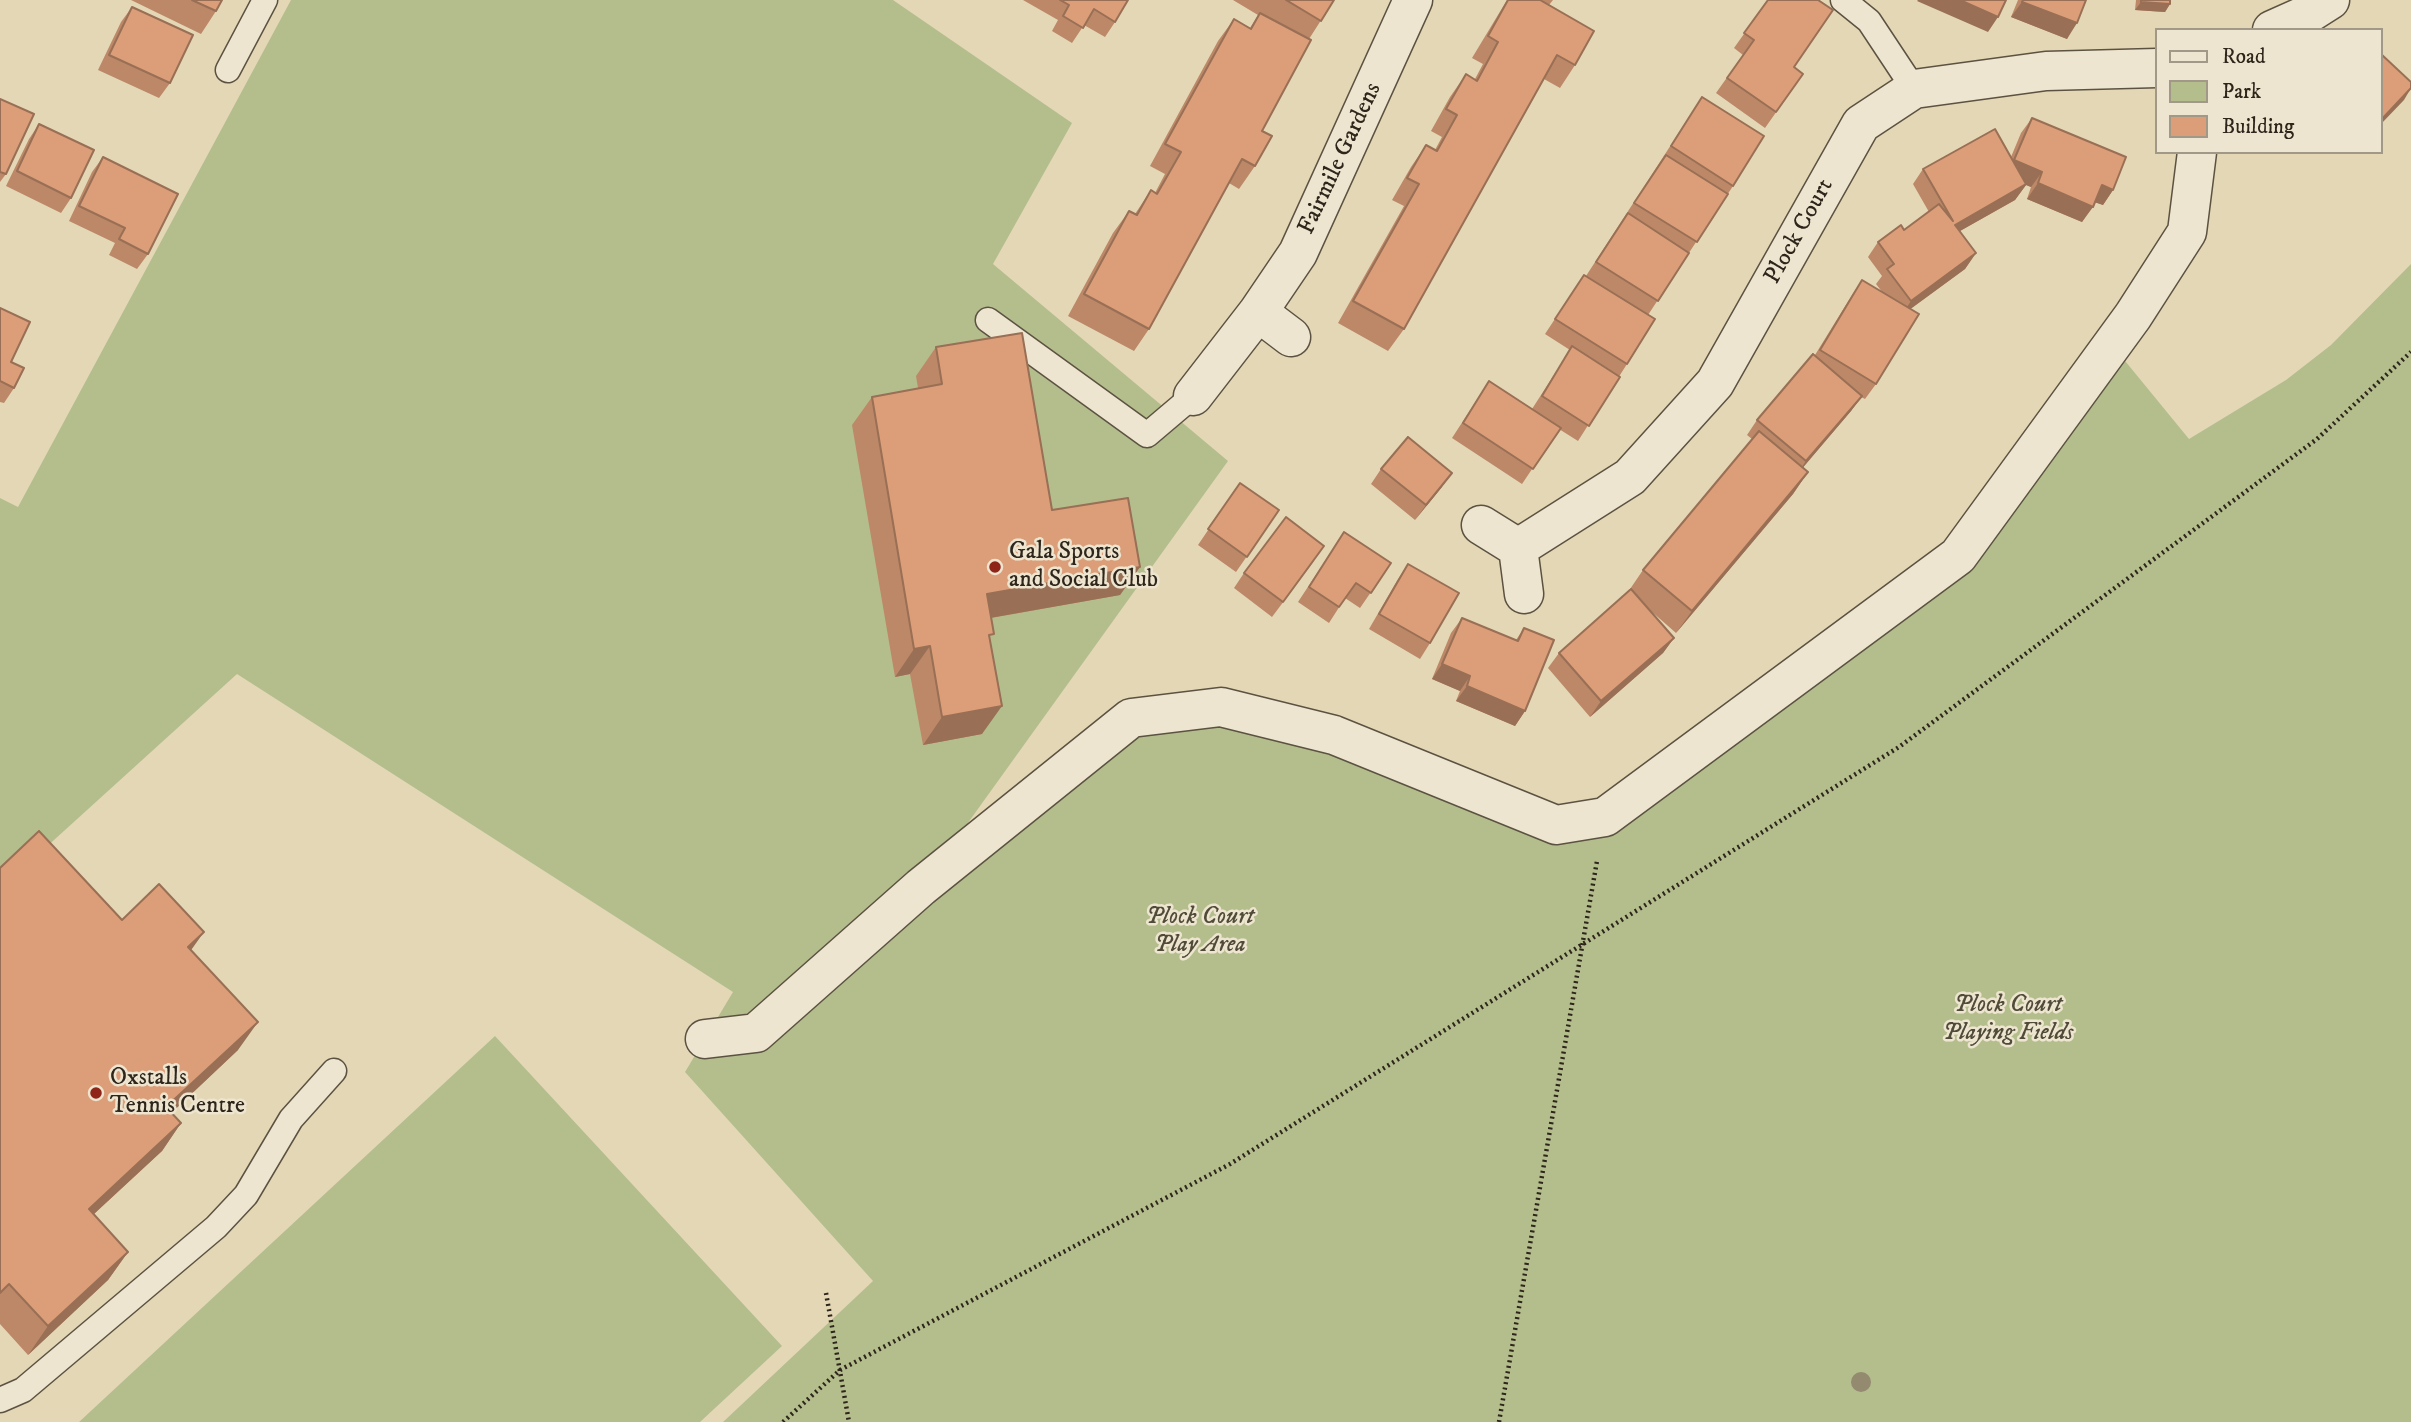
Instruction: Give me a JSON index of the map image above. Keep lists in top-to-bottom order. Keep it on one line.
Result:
{"streets":{"street":["Fairmile Gardens","Plock Court"]},"parks":["Plock Court Play Area","Plock Court Playing Fields"],"places":["Gala Sports and Social Club","Oxstalls Tennis Centre"],"legend":["Road","Park","Building"]}
